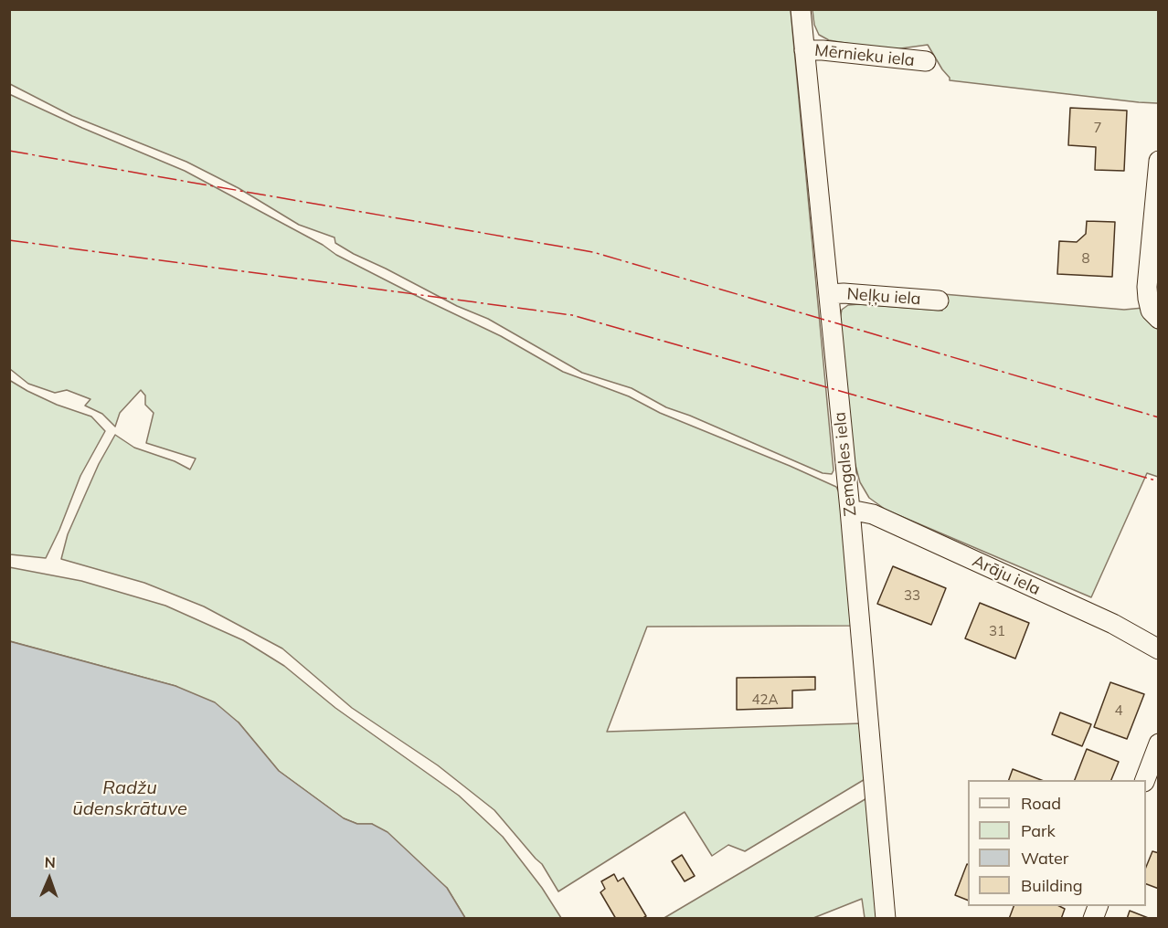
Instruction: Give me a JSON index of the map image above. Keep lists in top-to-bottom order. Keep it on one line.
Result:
{"streets":{"street":["Mērnieku iela","Neļķu iela","Zemgales iela","Arāju iela"]},"crossings":[["Mērnieku iela","Zemgales iela"],["Neļķu iela","Zemgales iela"],["Zemgales iela","Arāju iela"]],"water":["Radžu ūdenskrātuve"],"house_numbers":["7","8","33","31","42A","4"],"legend":["Road","Park","Water","Building"],"north":"top"}
